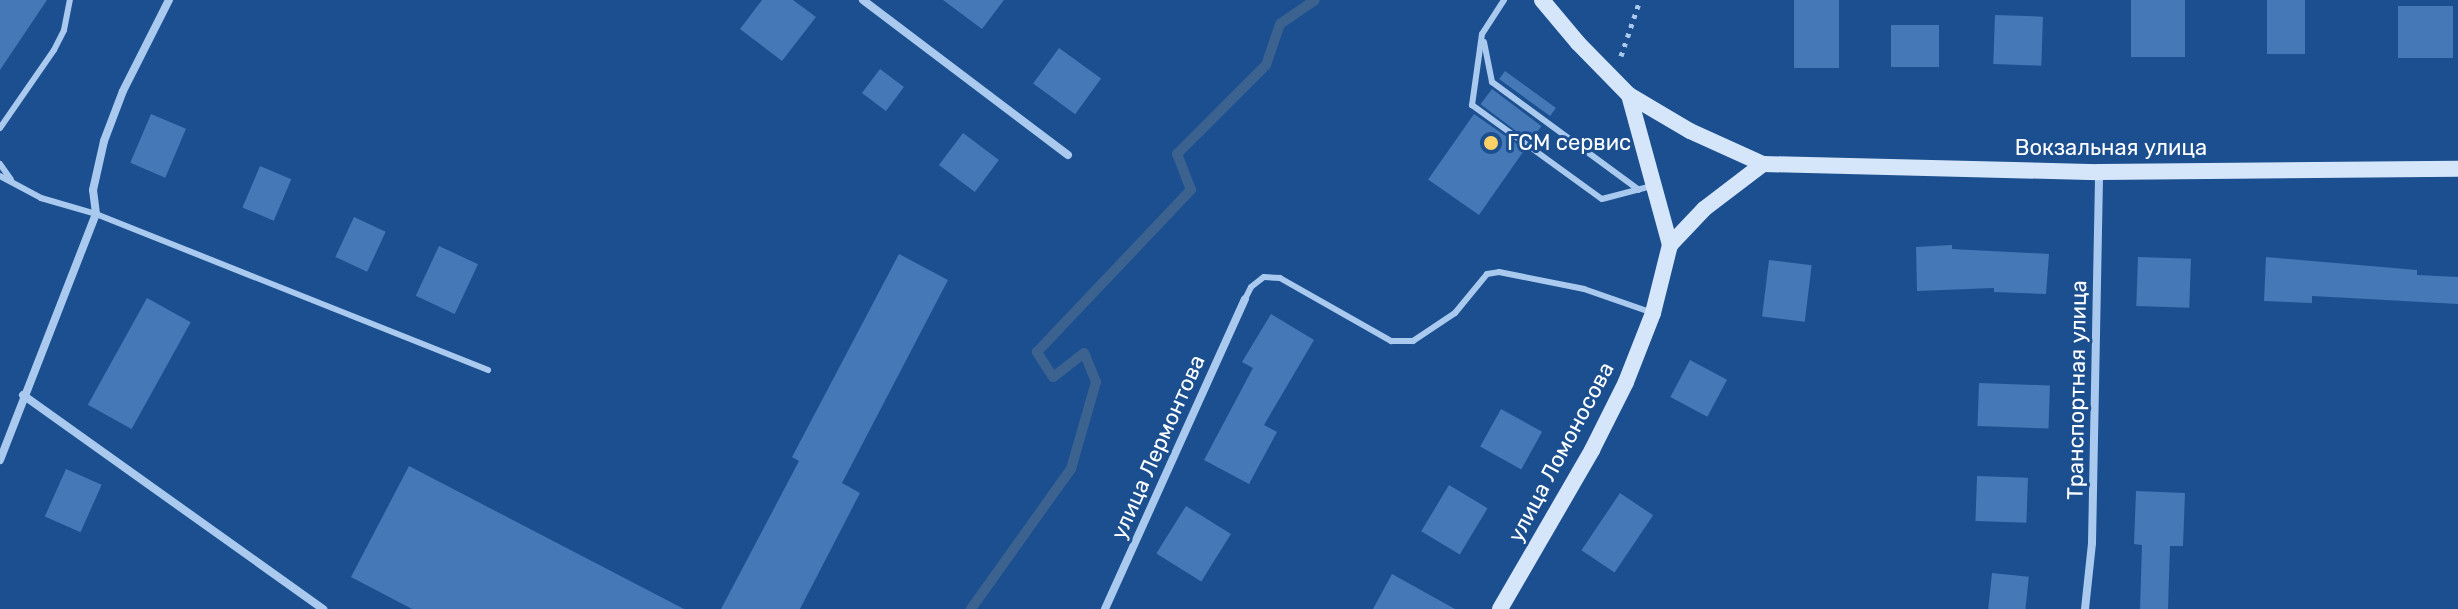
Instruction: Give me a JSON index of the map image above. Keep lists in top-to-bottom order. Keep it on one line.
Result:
{"streets":{"main road":["Вокзальная улица","улица Ломоносова"],"street":["Транспортная улица","улица Лермонтова"]},"crossings":[["Вокзальная улица","Транспортная улица"],["Вокзальная улица","улица Ломоносова"]],"places":["ГСМ сервис"]}
